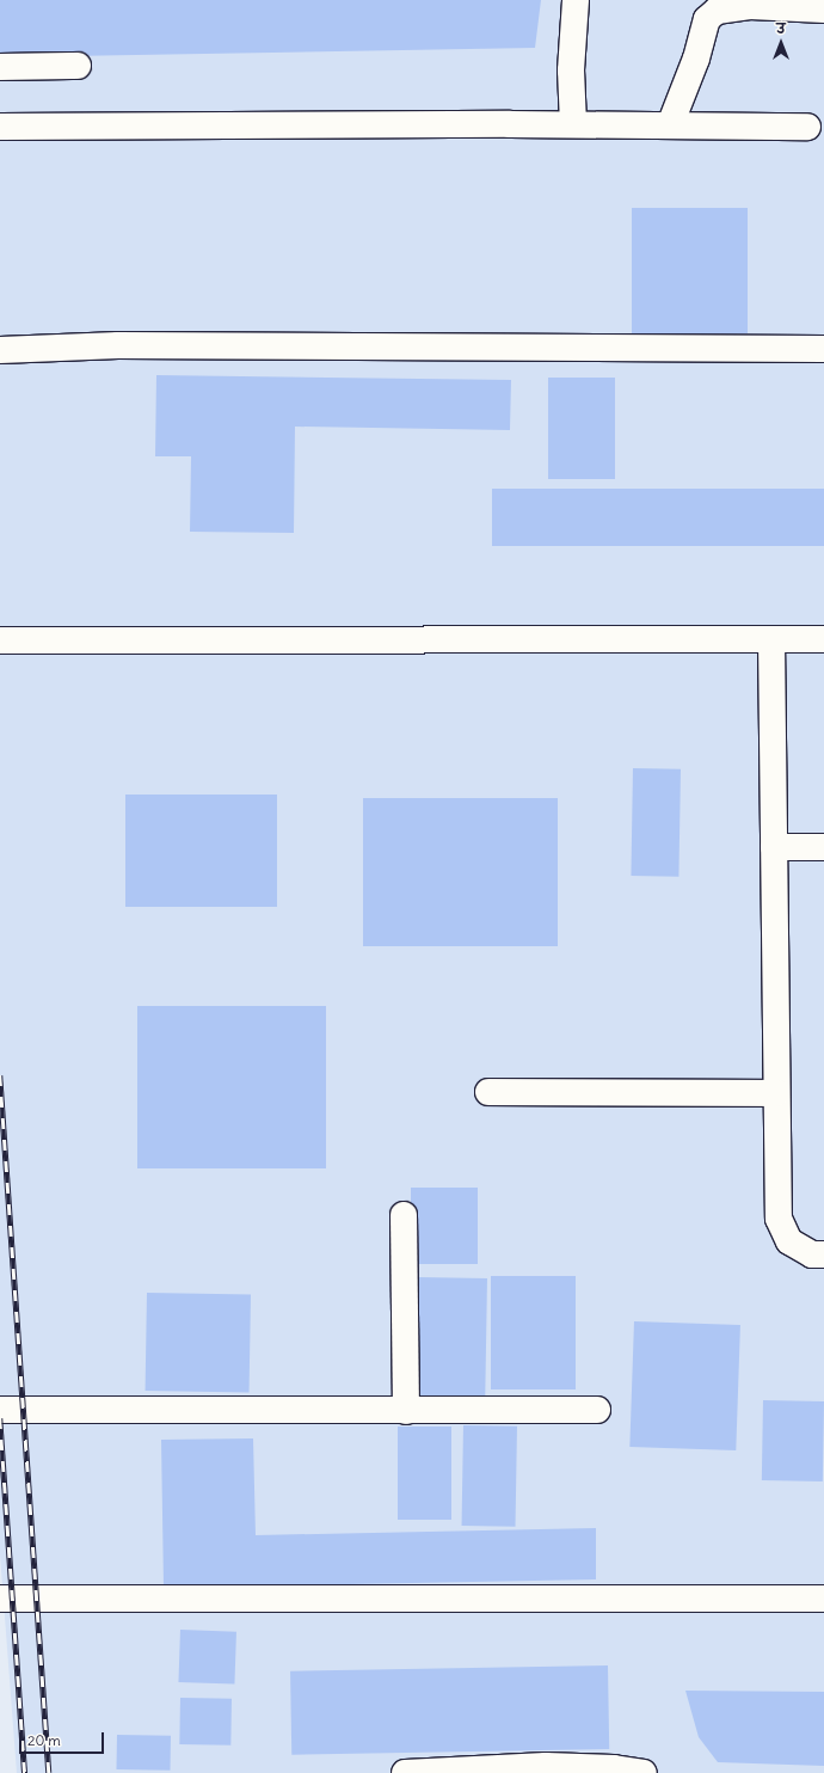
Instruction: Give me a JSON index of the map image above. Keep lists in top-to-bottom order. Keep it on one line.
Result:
{"scale_bar":"20 m","north":"top"}
